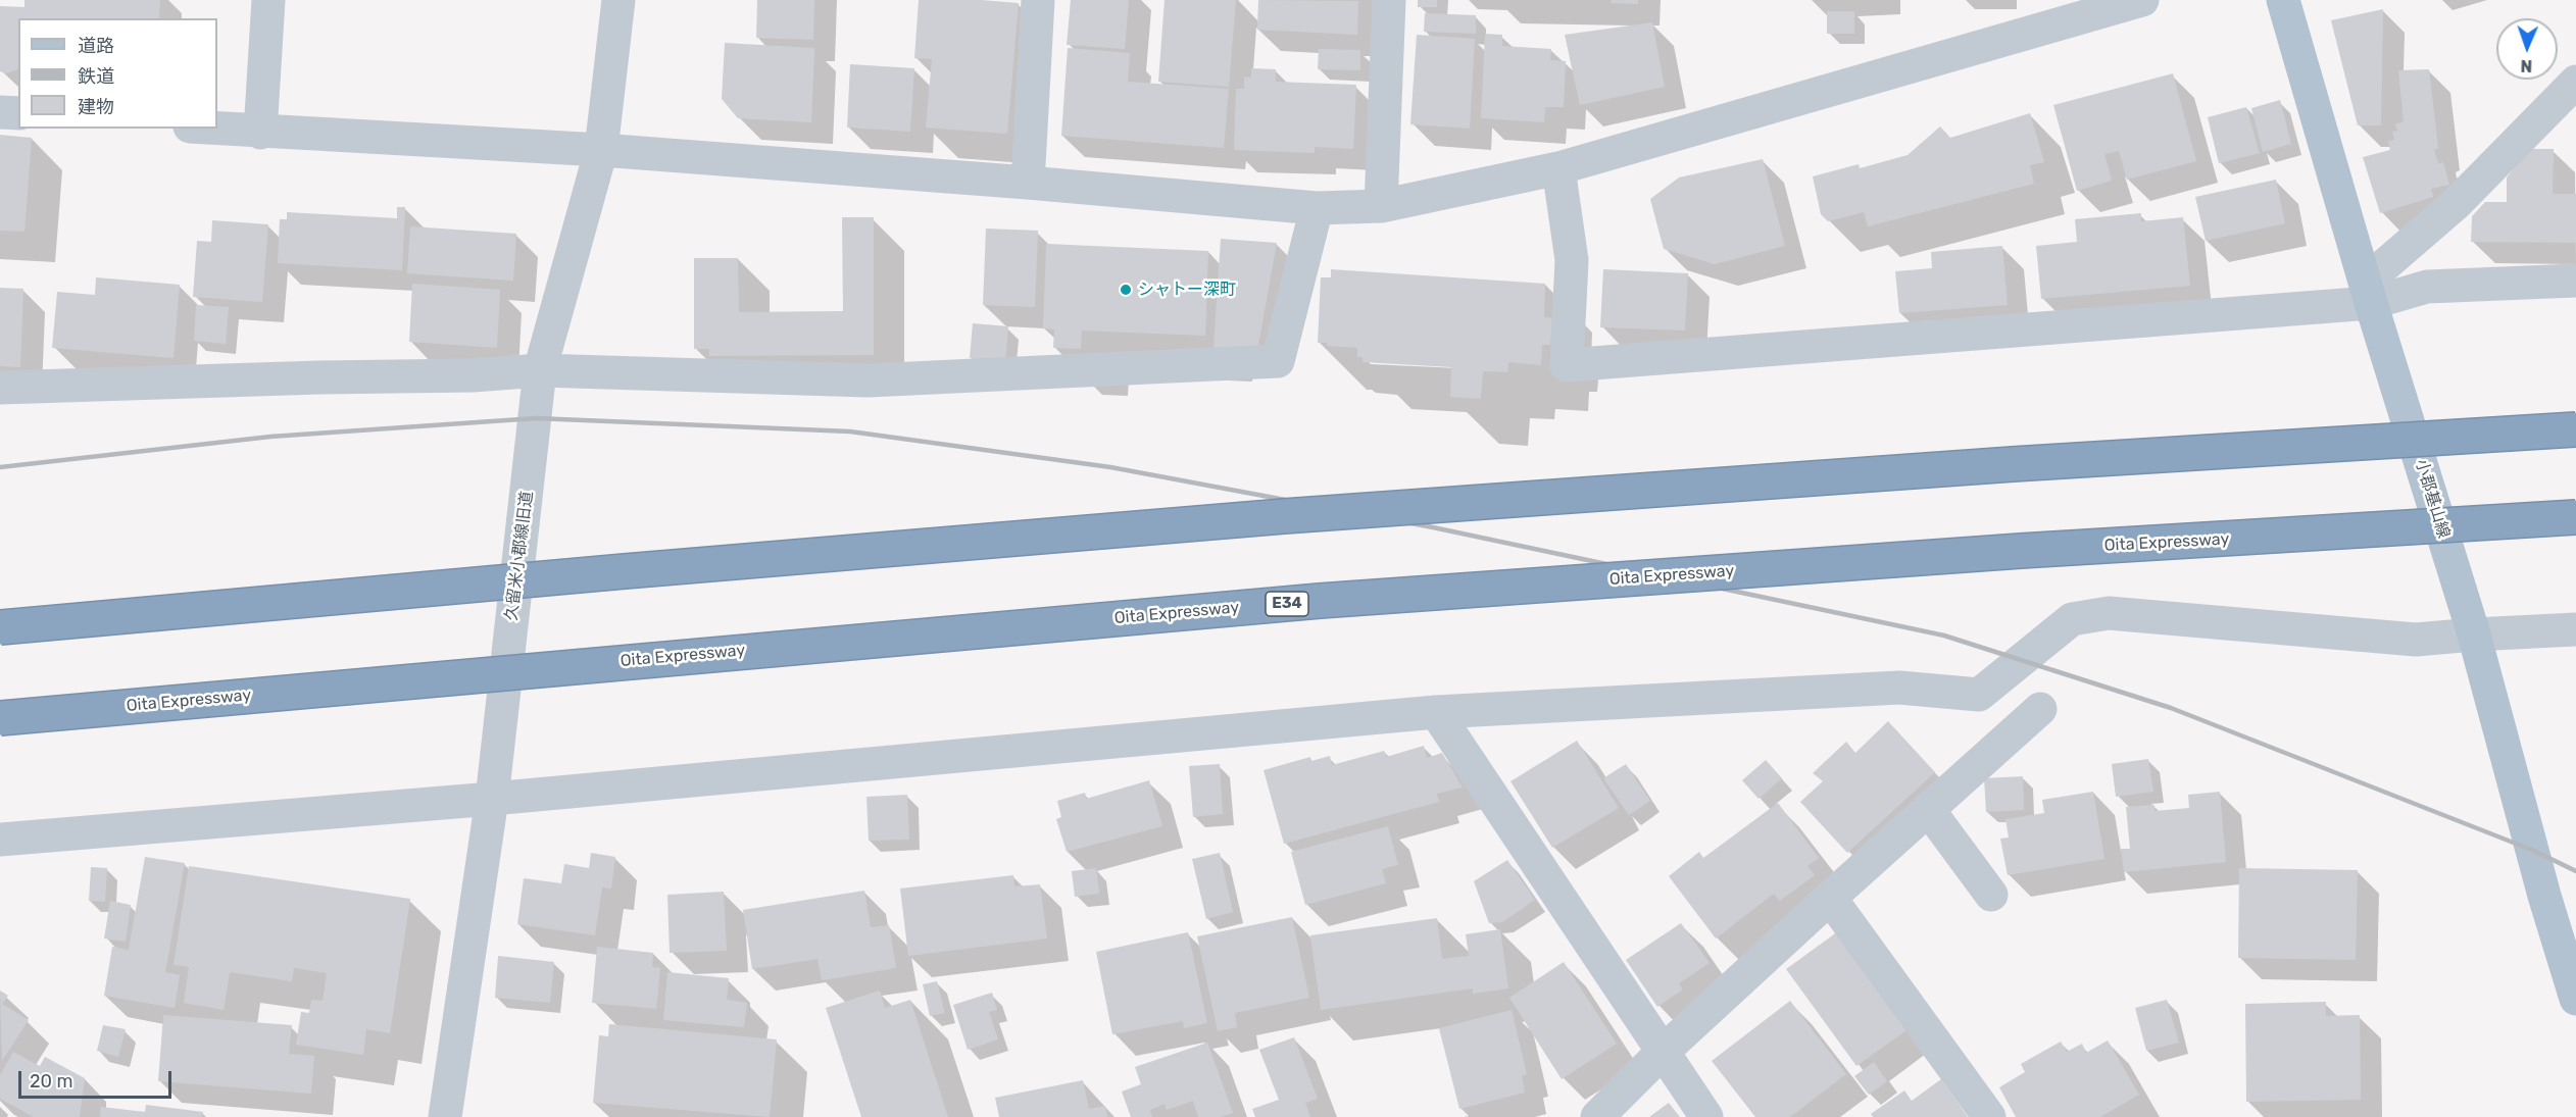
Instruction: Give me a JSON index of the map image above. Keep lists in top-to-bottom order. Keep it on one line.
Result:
{"streets":{"highway":["Oita Expressway","E34"],"main road":["小郡基山線"],"street":["久留米小郡線旧道"]},"places":["シャトー深町"],"legend":["道路","鉄道","建物"],"scale_bar":"20 m","north":"bottom"}
